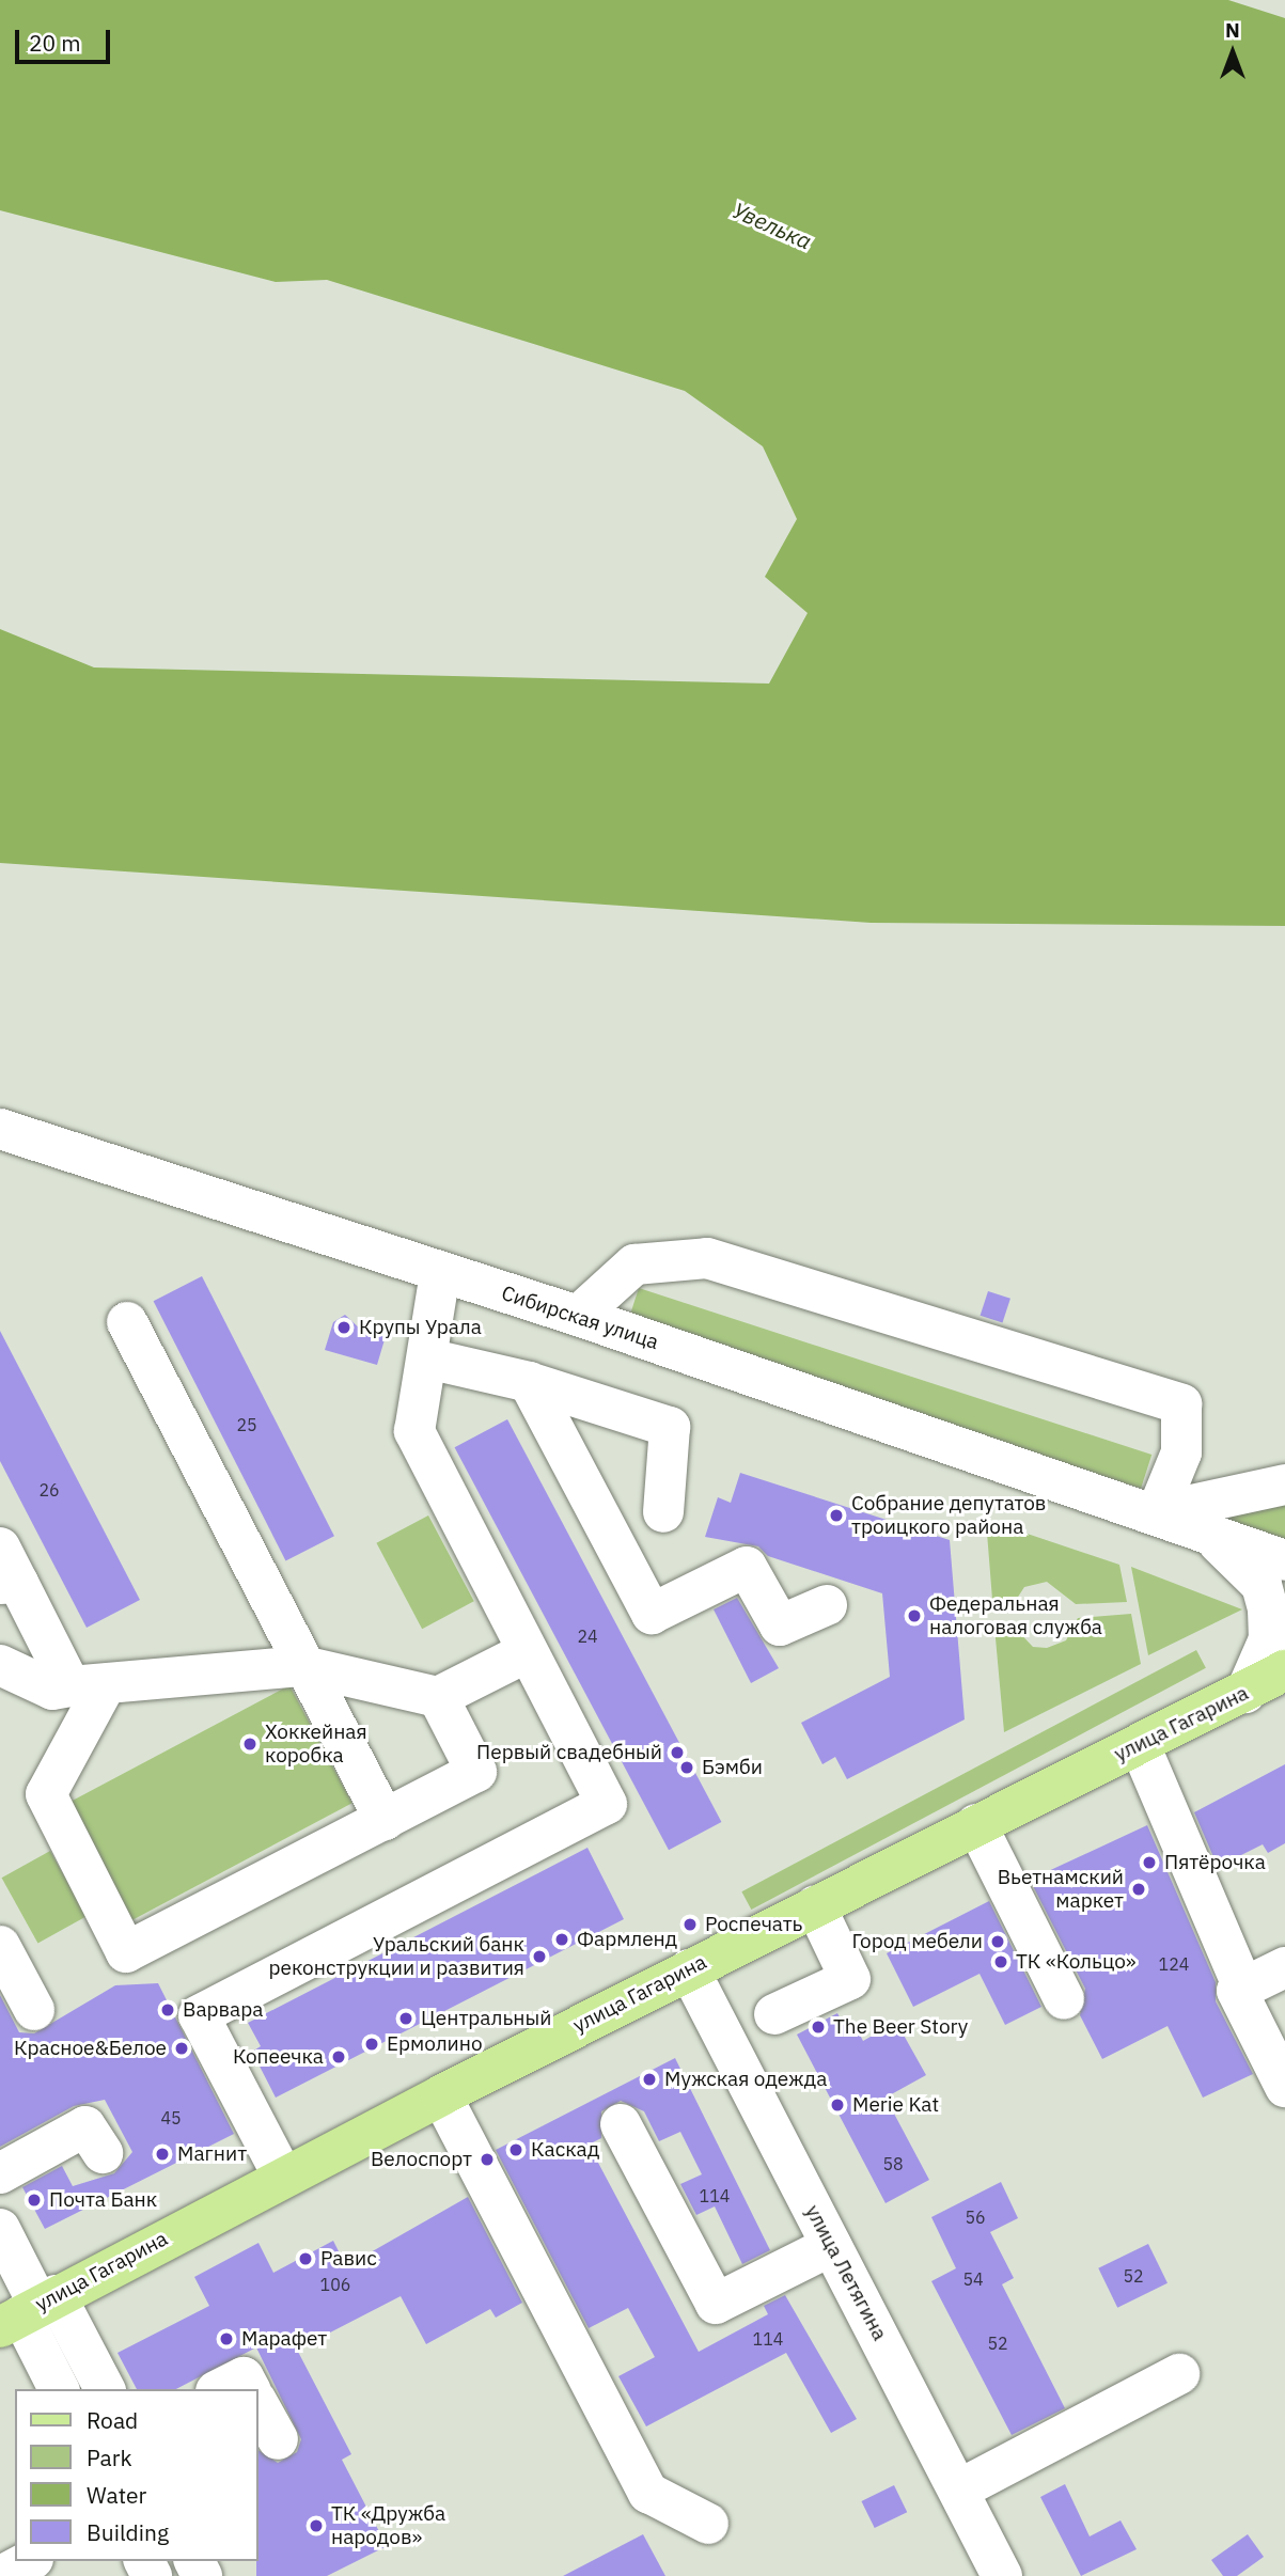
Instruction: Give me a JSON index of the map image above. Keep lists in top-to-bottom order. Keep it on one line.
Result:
{"streets":{"main road":["улица Гагарина"],"street":["Сибирская улица","улица Летягина"]},"crossings":[["Сибирская улица","улица Гагарина"],["улица Гагарина","улица Летягина"]],"water":["Увелька"],"places":["Крупы Урала","Собрание депутатов троицкого района","Федеральная налоговая служба","Хоккейная коробка","Первый свадебный","Бэмби","Пятёрочка","Вьетнамский маркет","Роспечать","Фармленд","Город мебели","Уральский банк реконструкции и развития","ТК «Кольцо»","Варвара","Центральный","The Beer Story","Ермолино","Красное&Белое","Копеечка","Мужская одежда","Merie Kat","Каскад","Магнит","Велоспорт","Почта Банк","Равис","Марафет","ТК «Дружба народов»"],"house_numbers":["25","26","24","124","45","58","114","56","52","54","106","114","52"],"legend":["Road","Park","Water","Building"],"scale_bar":"20 m","north":"top"}
